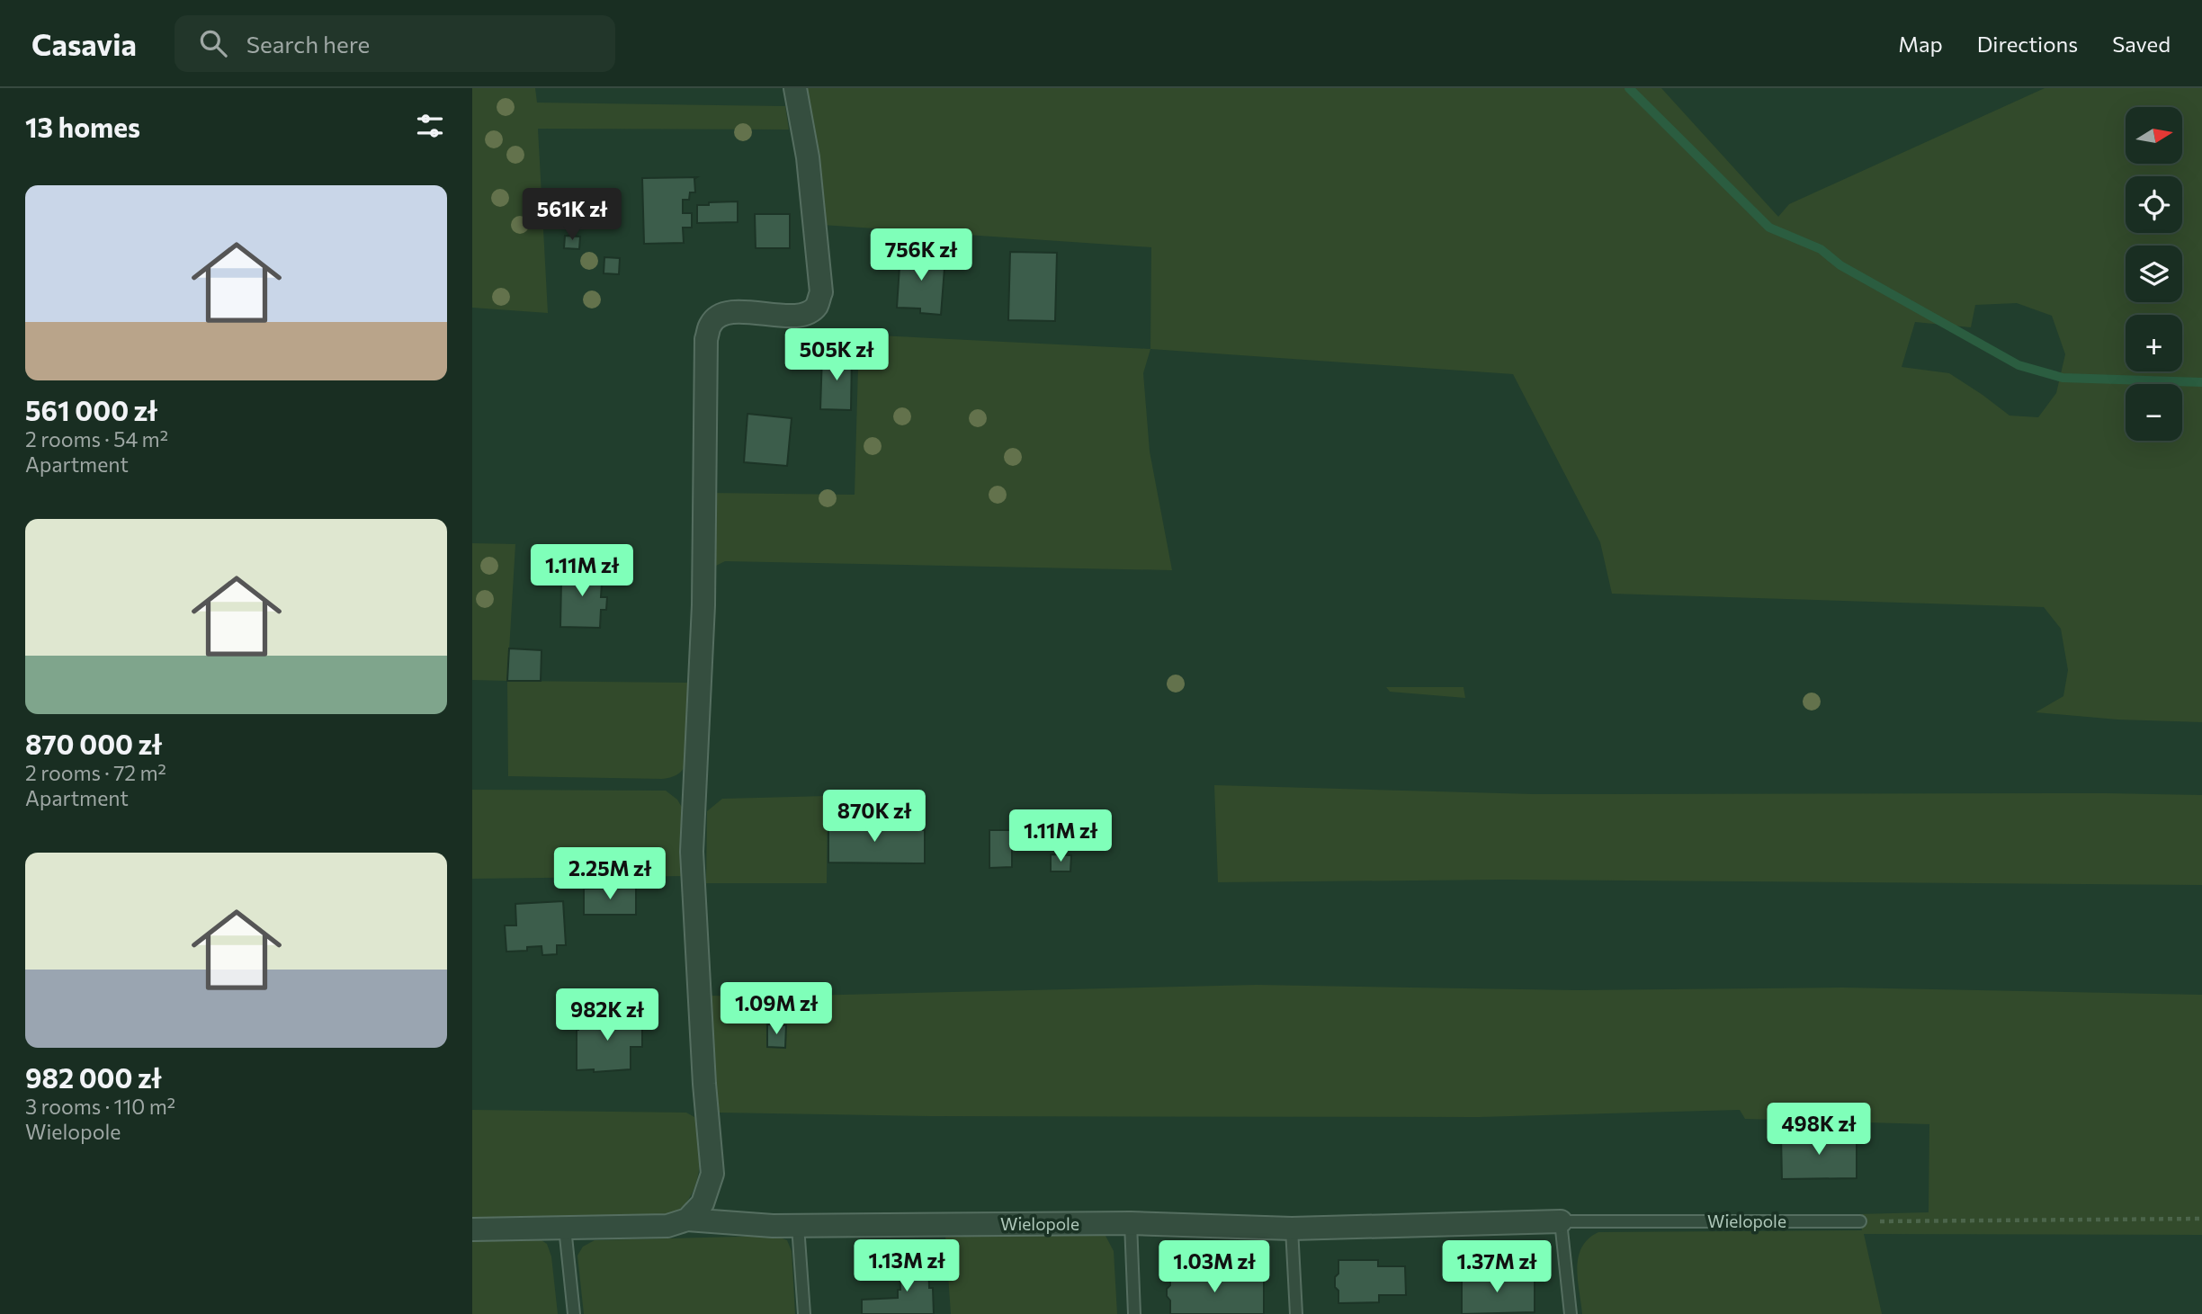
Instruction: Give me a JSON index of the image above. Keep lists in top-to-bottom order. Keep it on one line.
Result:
{"streets":{"street":["Wielopole"]},"north":"right","page":{"header":"Casavia","search":"Search here","nav":["Map","Directions","Saved"],"heading":"13 homes","map_buttons":["+","−"],"list":[{"name":"561 000 zł","note":"2 rooms · 54 m² · Apartment"},{"name":"870 000 zł","note":"2 rooms · 72 m² · Apartment"},{"name":"982 000 zł","note":"3 rooms · 110 m² · Wielopole"}],"price":["561K zł","756K zł","505K zł","1.11M zł","870K zł","1.11M zł","2.25M zł","1.09M zł","982K zł","498K zł","1.13M zł","1.03M zł","1.37M zł"]}}
